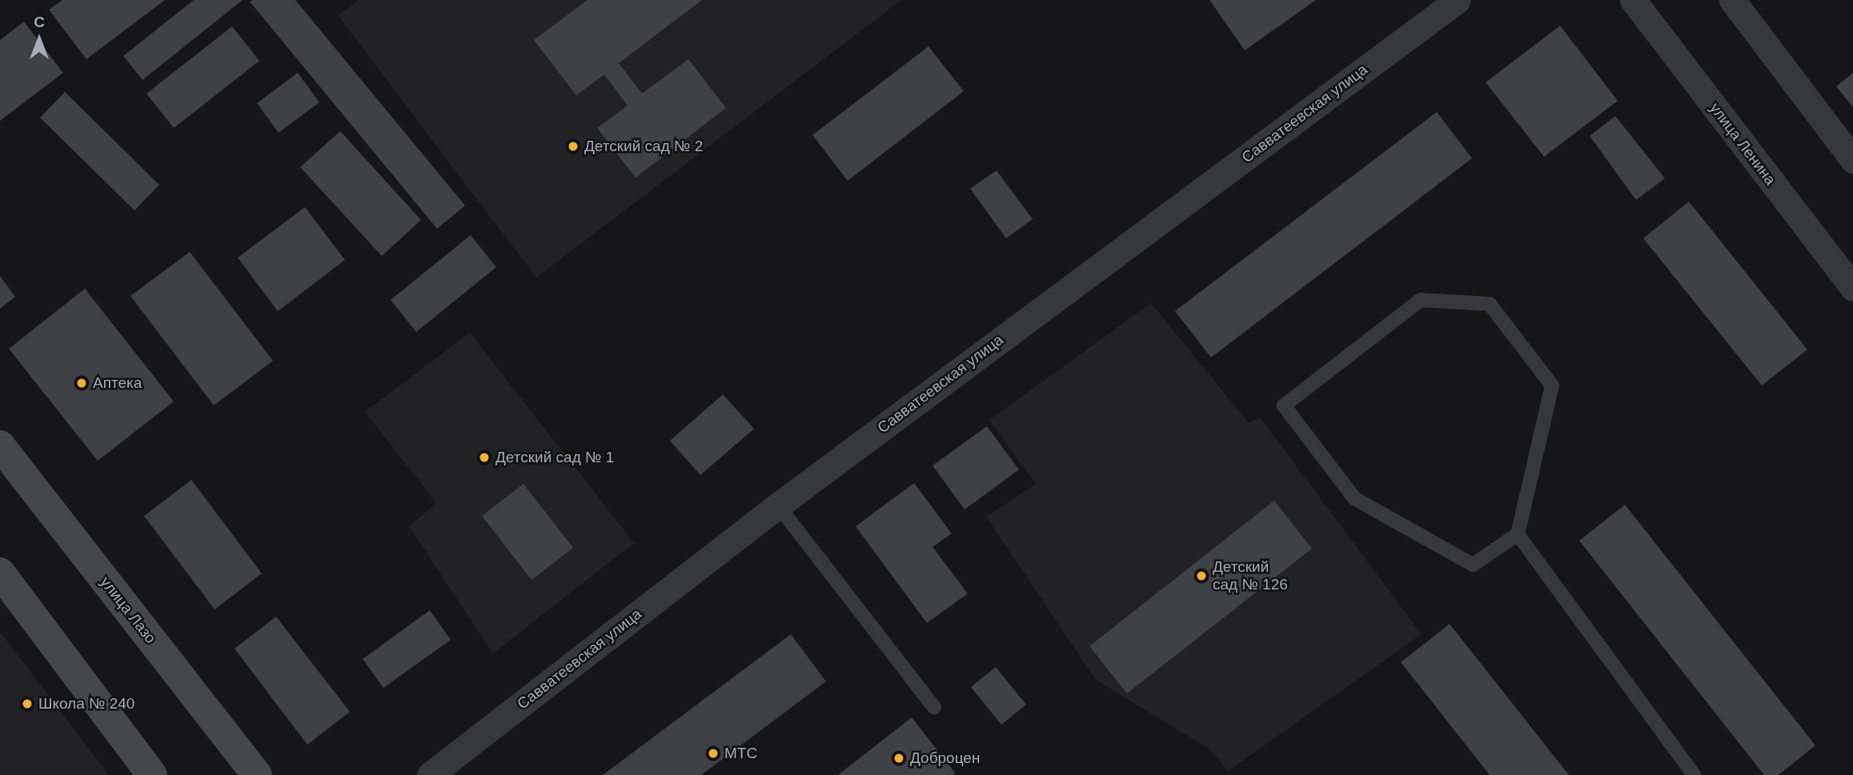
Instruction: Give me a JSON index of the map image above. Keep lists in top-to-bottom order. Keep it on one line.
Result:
{"streets":{"street":["Савватеевская улица","улица Ленина","улица Лазо"]},"places":["Детский сад № 2","Аптека","Детский сад № 1","Детский сад № 126","Школа № 240","МТС","Доброцен"],"north":"top"}
